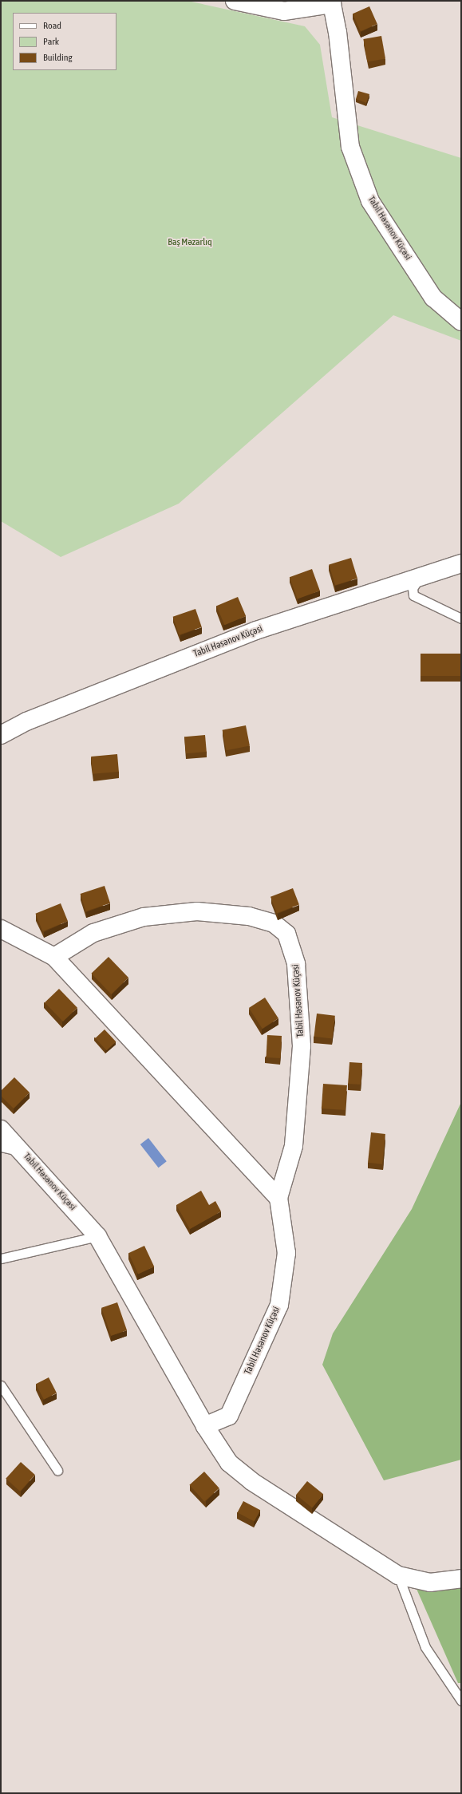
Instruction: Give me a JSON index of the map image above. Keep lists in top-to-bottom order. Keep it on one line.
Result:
{"streets":{"street":["Tabil Həsənov Küçəsi"]},"parks":["Baş Məzarlıq"],"legend":["Road","Park","Building"]}
